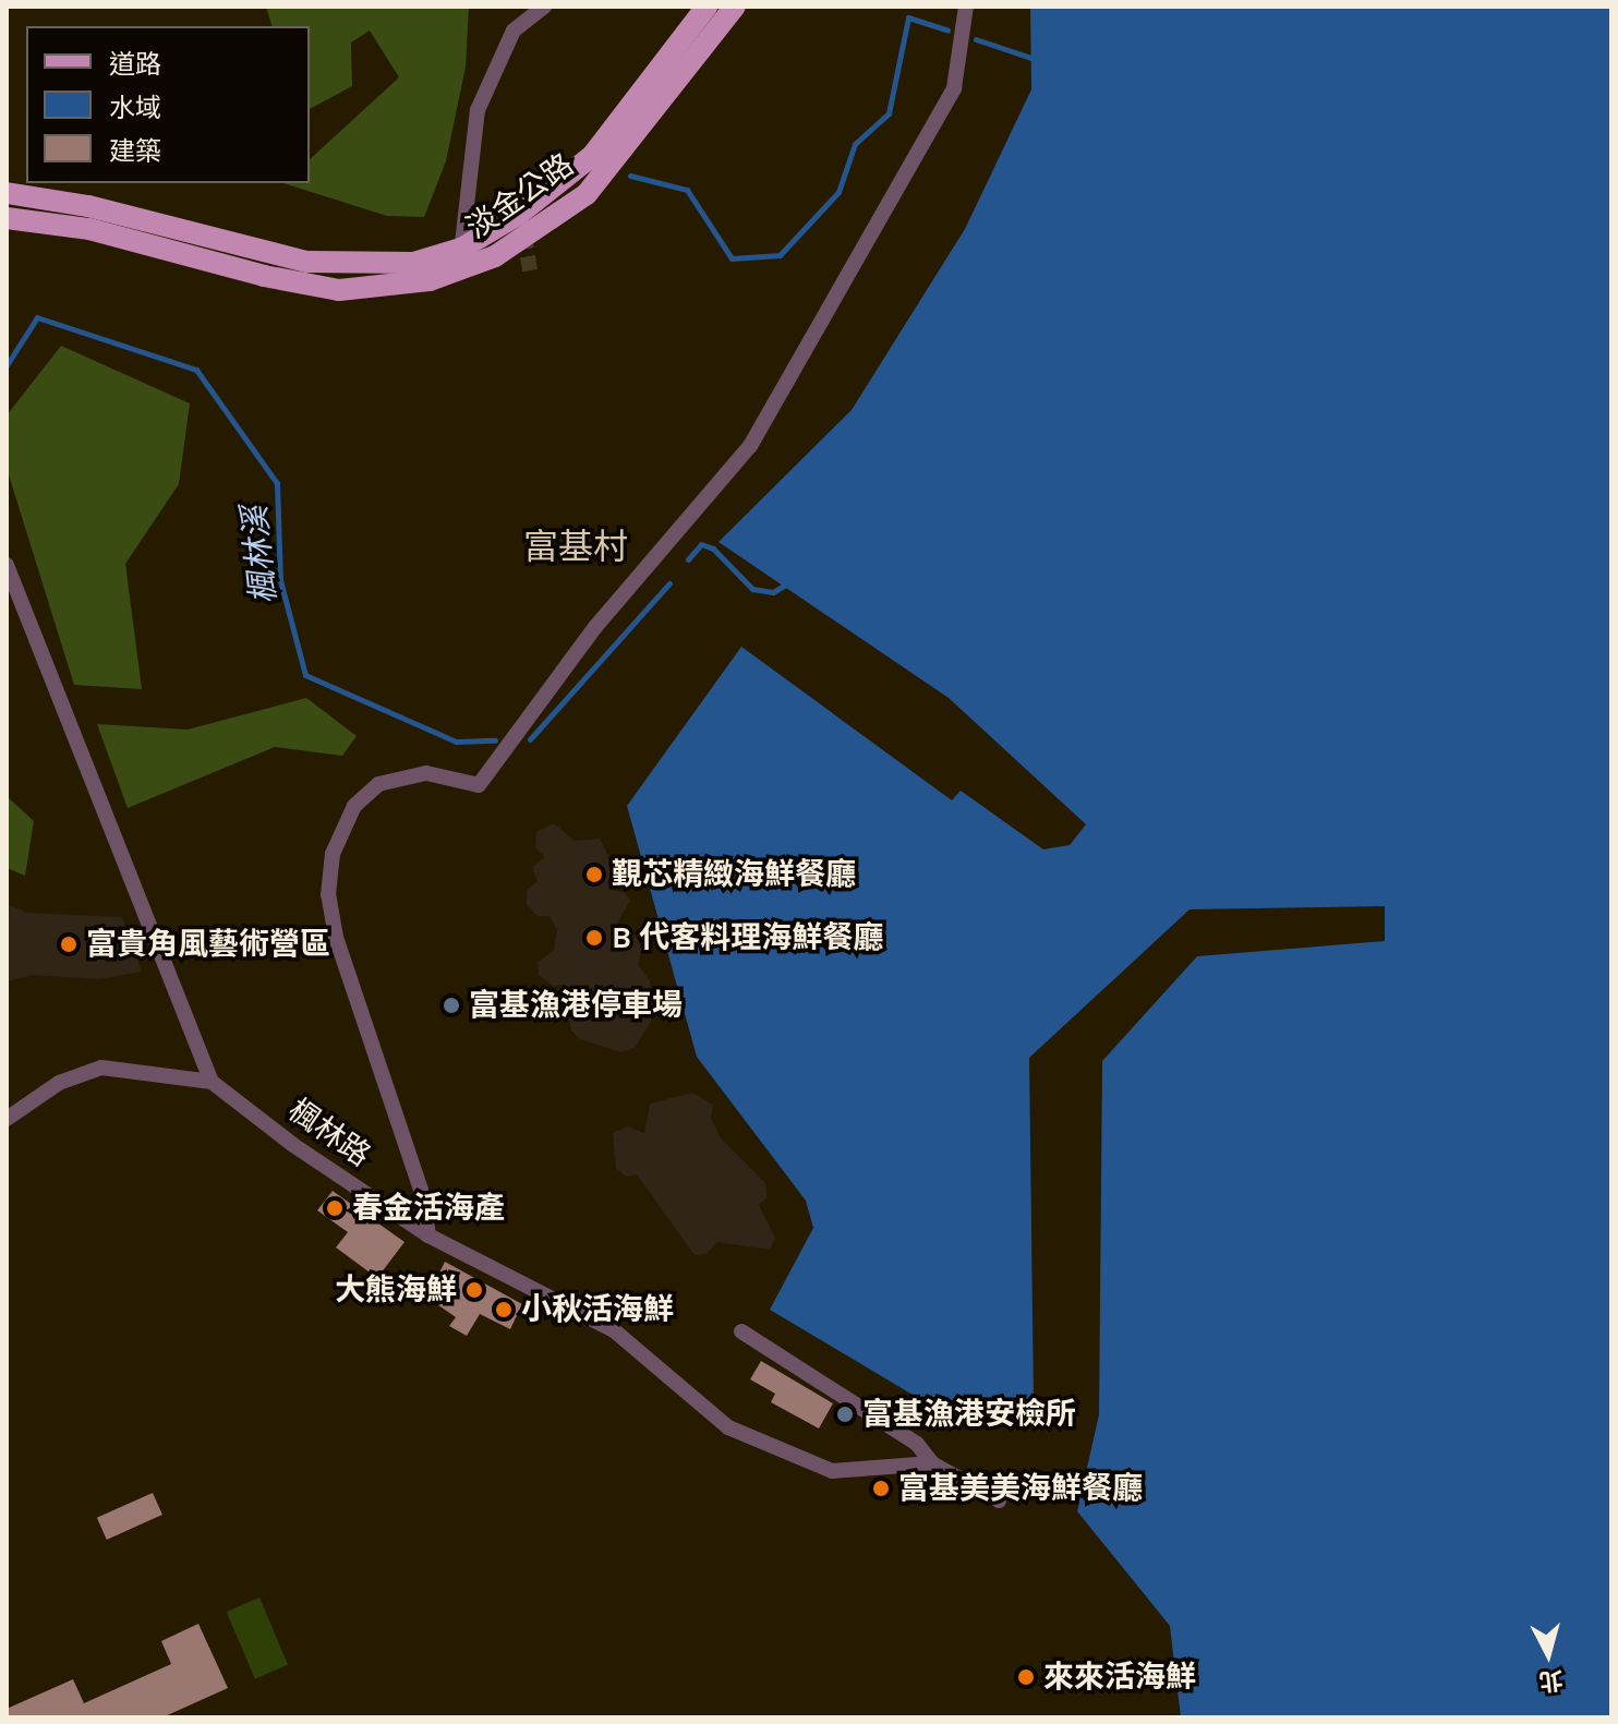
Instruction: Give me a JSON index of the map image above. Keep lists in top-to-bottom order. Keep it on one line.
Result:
{"streets":{"main road":["淡金公路"],"street":["楓林路"]},"districts":["富基村"],"water":["楓林溪"],"places":["覲芯精緻海鮮餐廳","B 代客料理海鮮餐廳","富貴角風藝術營區","富基漁港停車場","春金活海產","大熊海鮮","小秋活海鮮","富基漁港安檢所","富基美美海鮮餐廳","來來活海鮮"],"legend":["道路","水域","建築"],"north":"bottom"}
